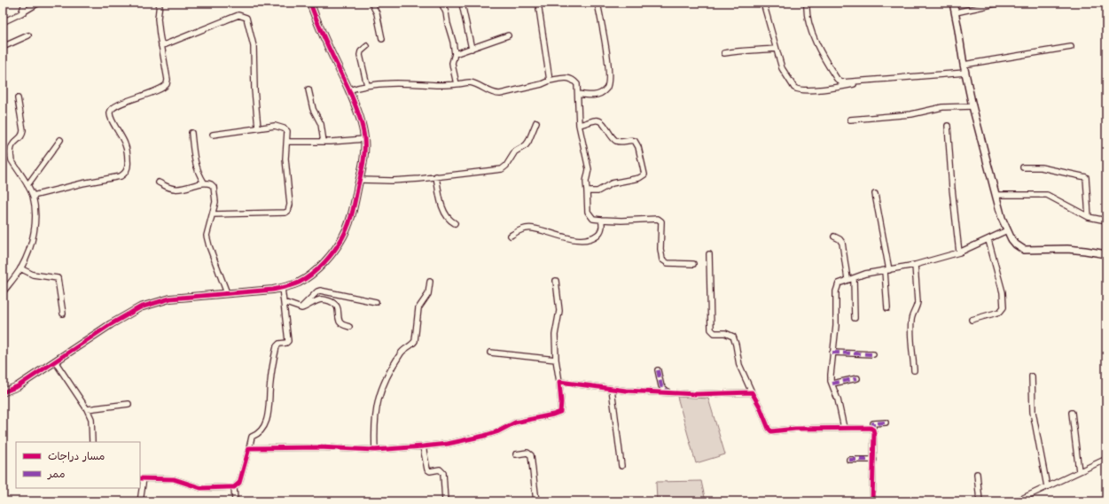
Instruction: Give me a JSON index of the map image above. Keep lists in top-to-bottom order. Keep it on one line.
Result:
{"legend":["مسار دراجات","ممر"]}
